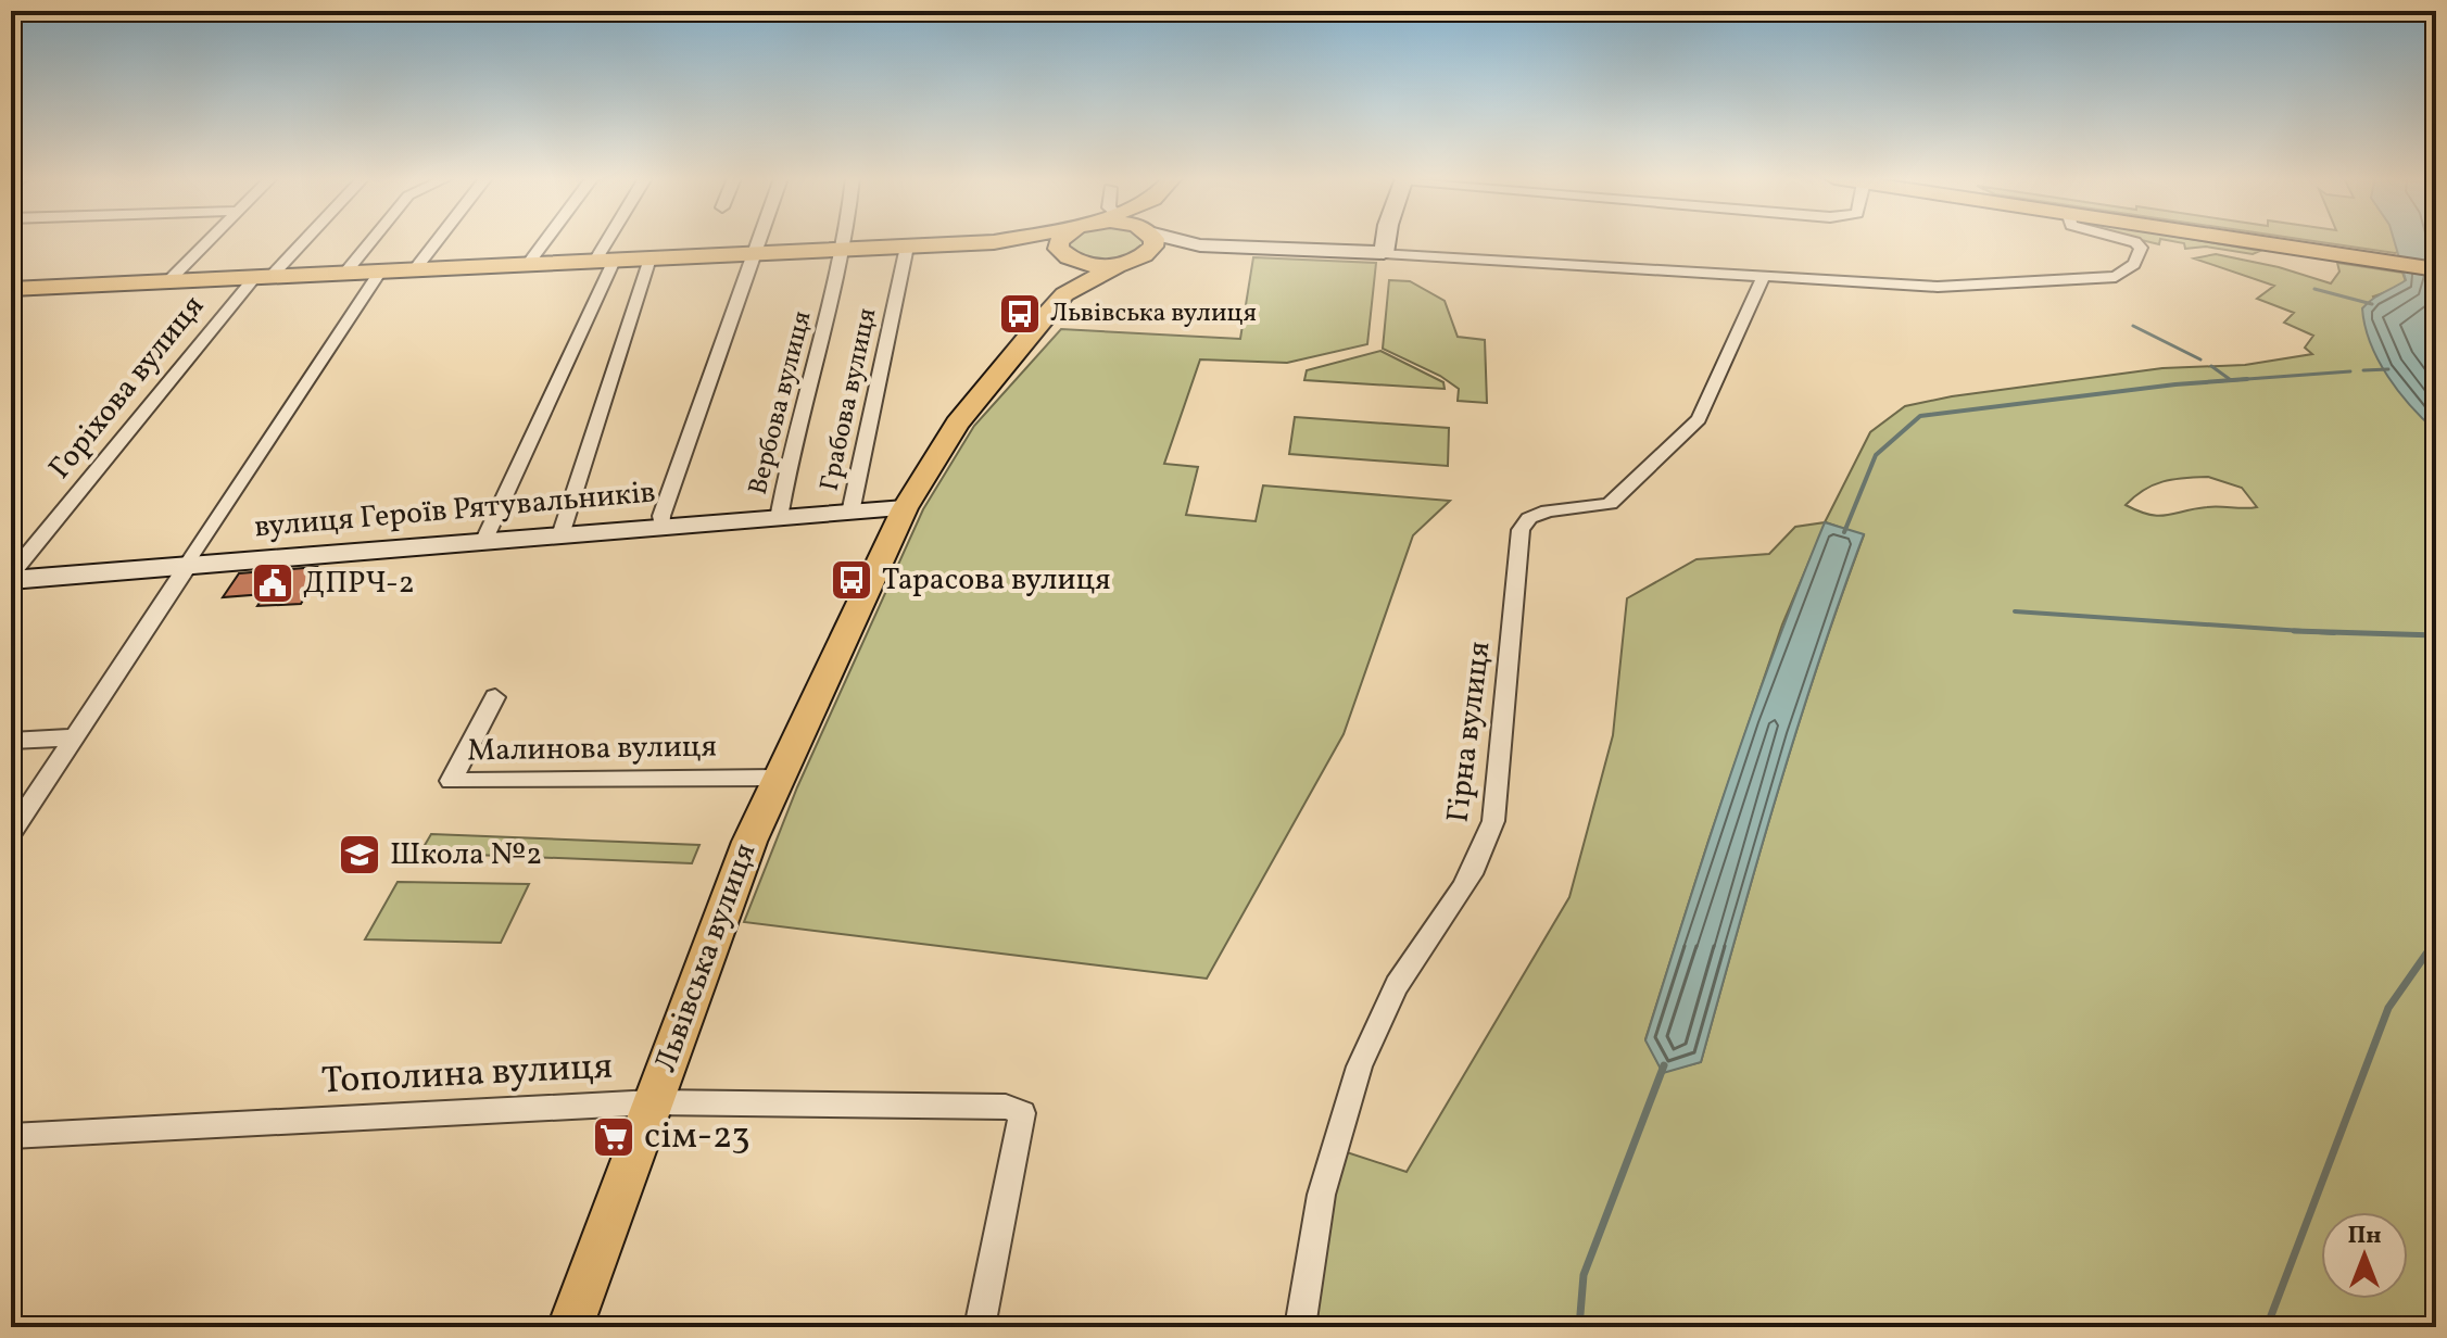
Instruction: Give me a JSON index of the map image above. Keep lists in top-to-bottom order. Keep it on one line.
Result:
{"streets":{"main road":["Львівська вулиця"],"street":["Горіхова вулиця","Грабова вулиця","Вербова вулиця","вулиця Героїв Рятувальників","Гірна вулиця","Малинова вулиця","Тополина вулиця"]},"crossings":[["Горіхова вулиця","вулиця Героїв Рятувальників"],["Грабова вулиця","вулиця Героїв Рятувальників"],["Вербова вулиця","вулиця Героїв Рятувальників"],["вулиця Героїв Рятувальників","Львівська вулиця"],["Малинова вулиця","Львівська вулиця"],["Львівська вулиця","Тополина вулиця"]],"places":{"bus stop":["Львівська вулиця","Тарасова вулиця"],"public building":["ДПРЧ-2"],"school or university":["Школа №2"],"supermarket":["сім-23"]},"north":"top"}
